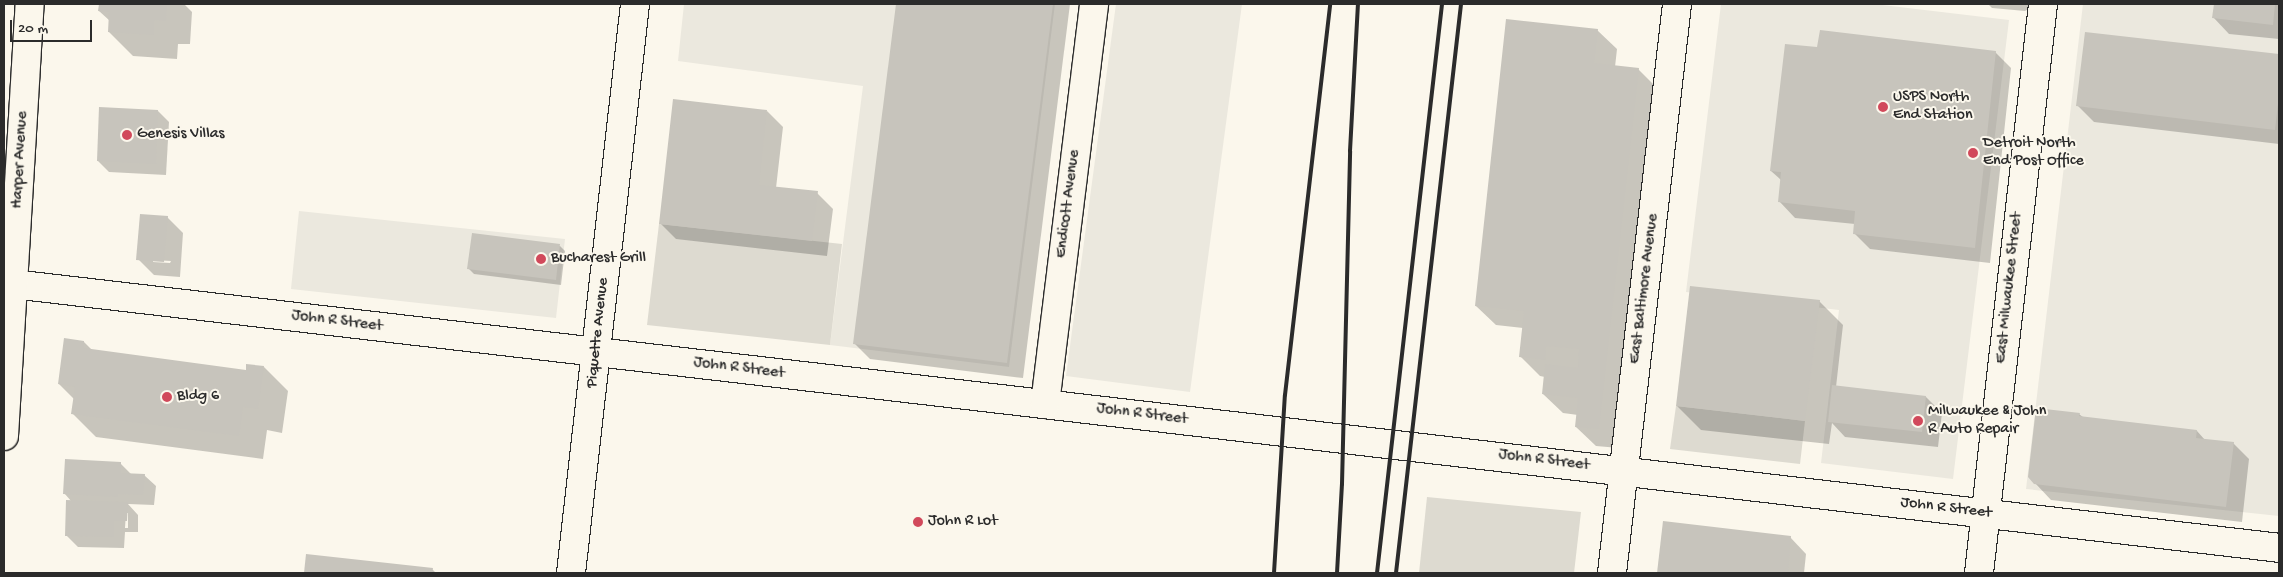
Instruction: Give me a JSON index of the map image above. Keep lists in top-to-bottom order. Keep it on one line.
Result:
{"streets":{"street":["Harper Avenue","Endicott Avenue","East Milwaukee Street","East Baltimore Avenue","John R Street","Piquette Avenue"]},"crossings":[["Harper Avenue","John R Street"],["Endicott Avenue","John R Street"],["East Milwaukee Street","John R Street"],["East Baltimore Avenue","John R Street"],["John R Street","Piquette Avenue"]],"places":["USPS North End Station","Genesis Villas","Detroit North End Post Office","Bucharest Grill","Bldg 6","Milwaukee & John R Auto Repair","John R Lot"],"scale_bar":"20 m"}
